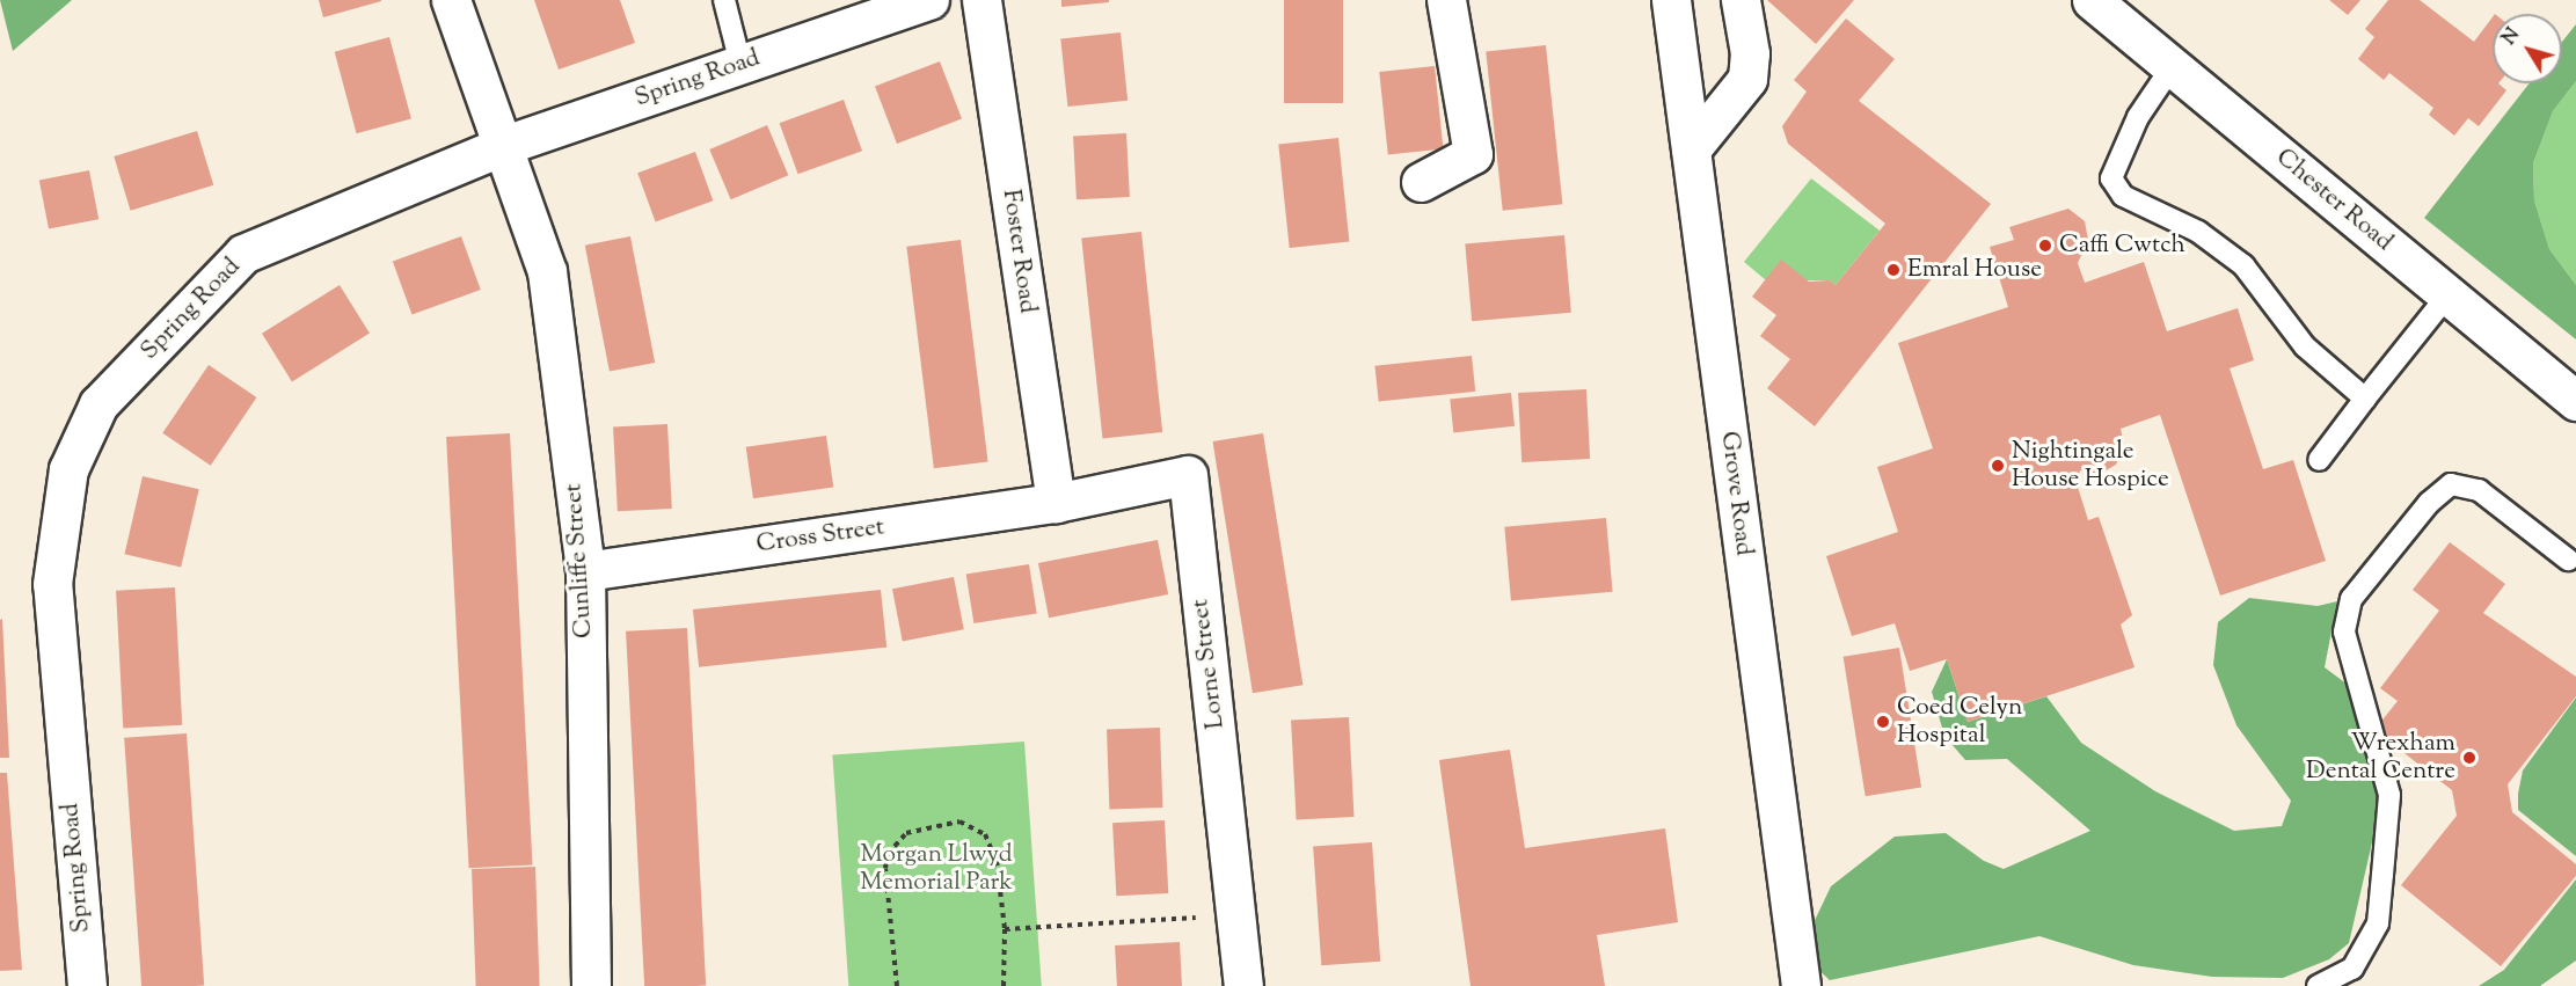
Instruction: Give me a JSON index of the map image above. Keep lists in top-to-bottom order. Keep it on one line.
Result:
{"streets":{"street":["Spring Road","Chester Road","Foster Road","Grove Road","Cross Street","Cunliffe Street","Lorne Street"]},"crossings":[["Spring Road","Cunliffe Street"],["Foster Road","Cross Street"],["Foster Road","Lorne Street"],["Cross Street","Cunliffe Street"],["Cross Street","Lorne Street"]],"parks":["Morgan Llwyd Memorial Park"],"places":["Caffi Cwtch","Emral House","Nightingale House Hospice","Coed Celyn Hospital","Wrexham Dental Centre"],"north":"top left"}
